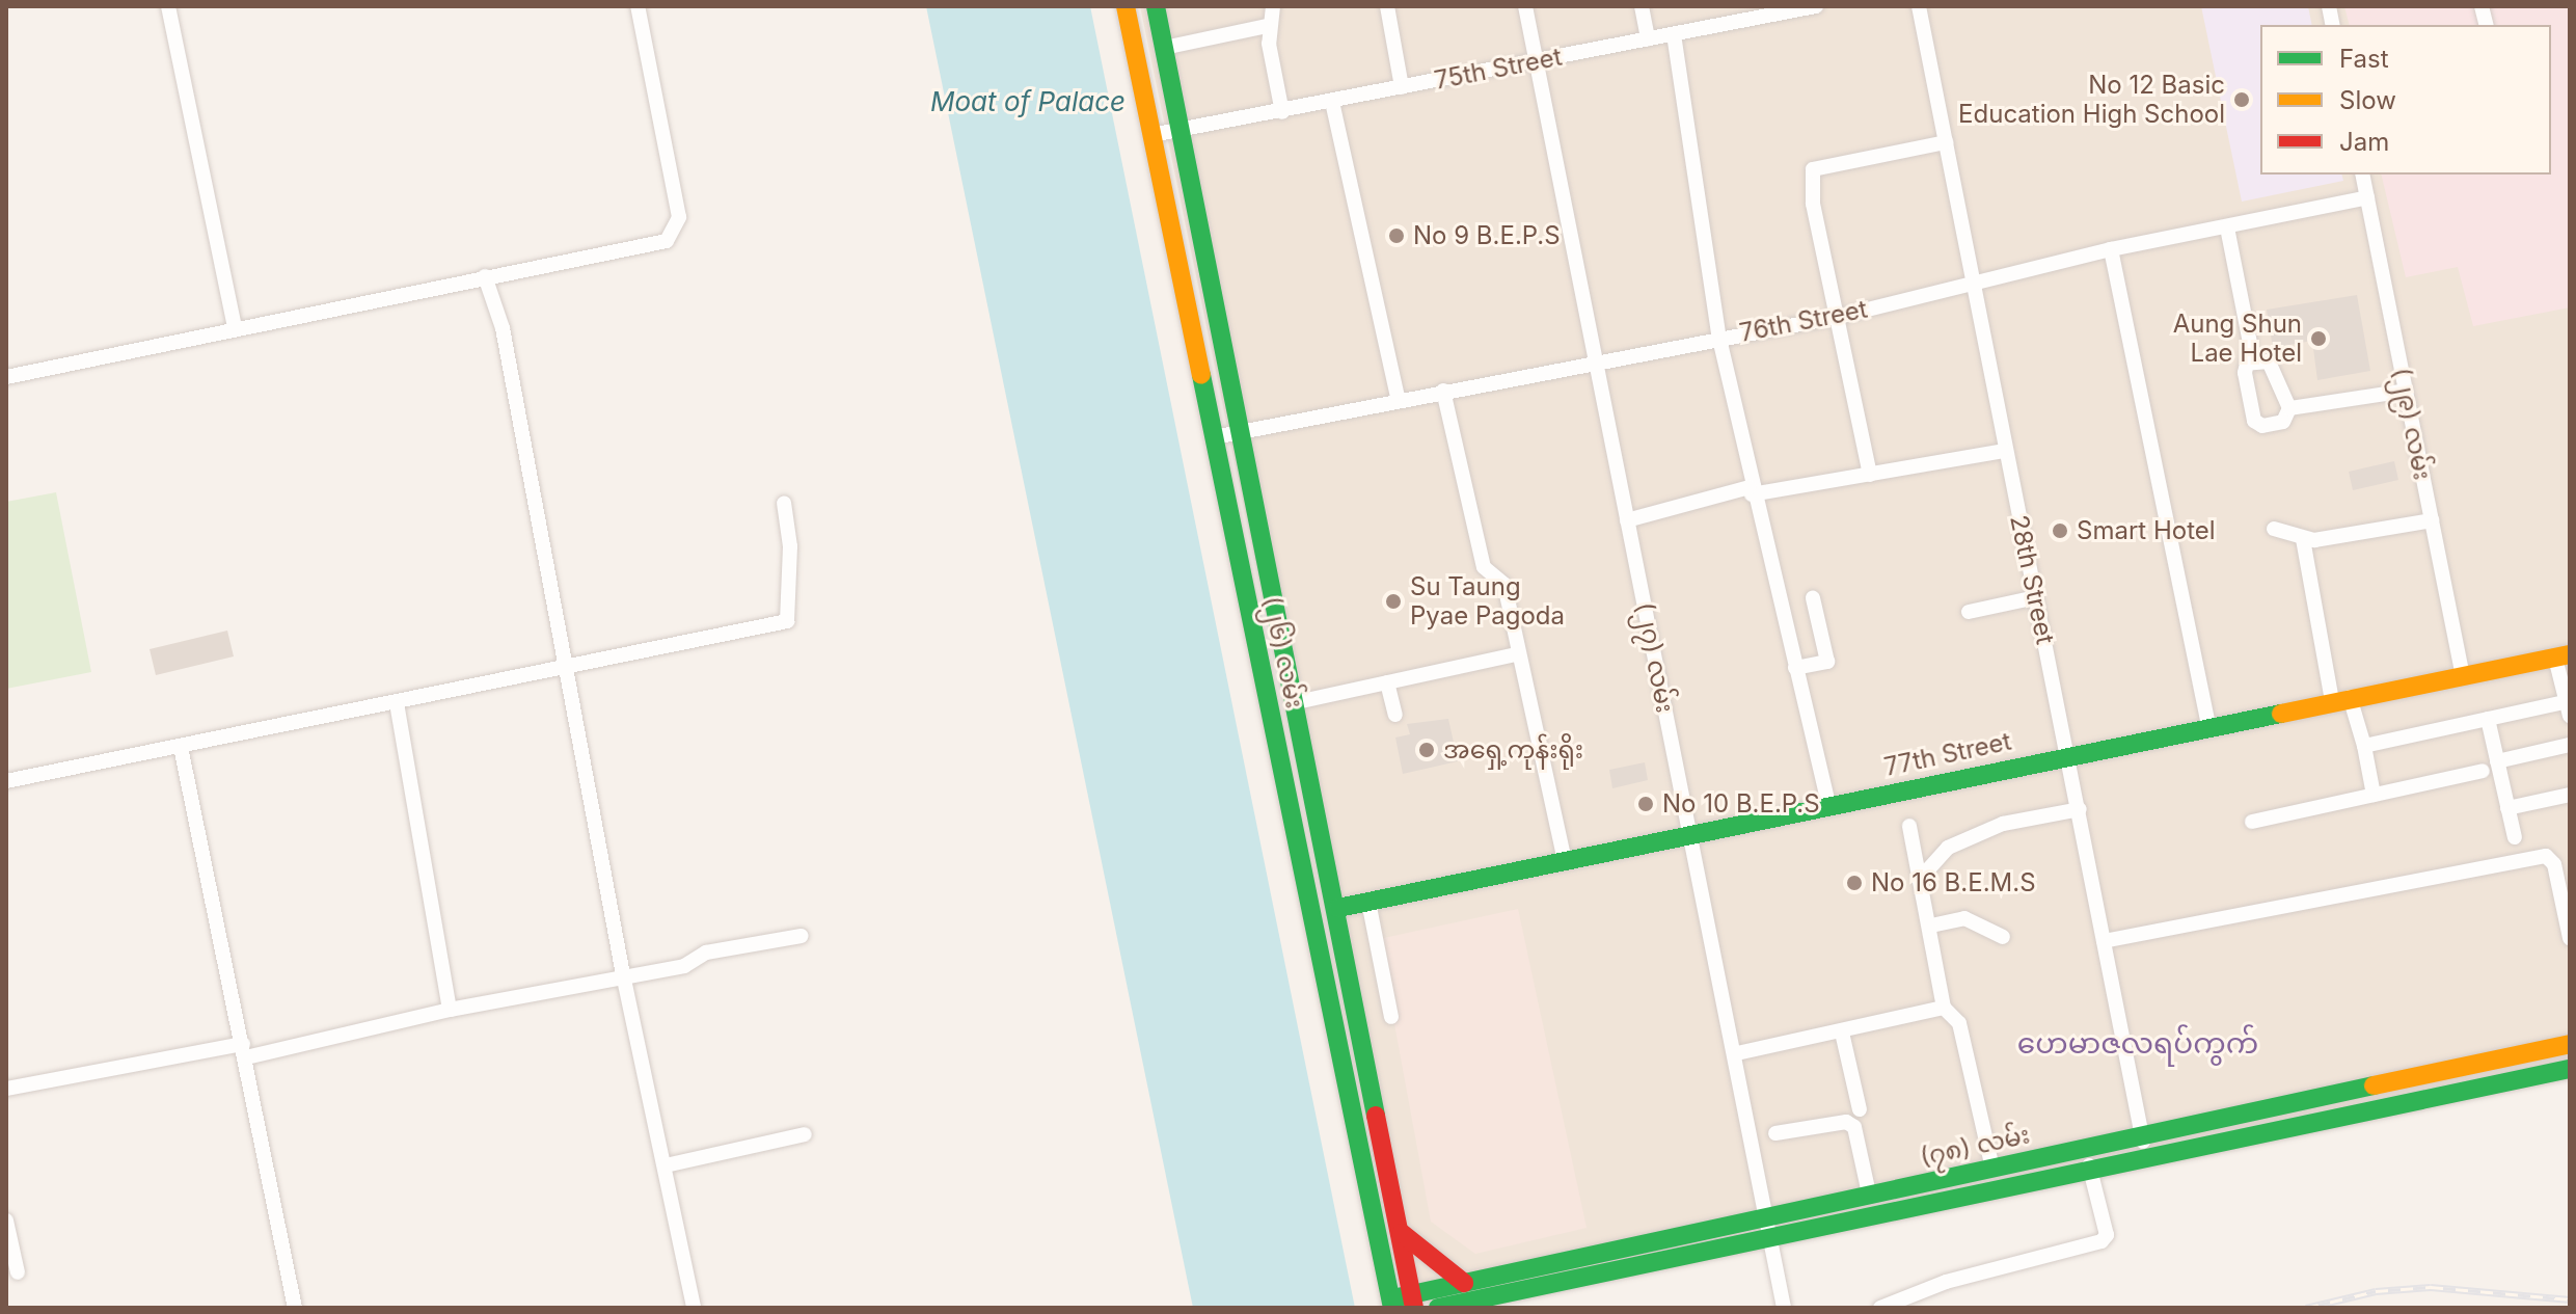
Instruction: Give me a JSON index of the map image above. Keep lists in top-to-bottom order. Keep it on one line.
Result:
{"streets":{"main road":["(၂၆) လမ်း","77th Street","(၇၈) လမ်း"],"street":["75th Street","76th Street","(၂၉) လမ်း","28th Street","(၂၇) လမ်း"]},"crossings":[["75th Street","(၂၆) လမ်း"],["75th Street","(၂၇) လမ်း"],["76th Street","(၂၉) လမ်း"],["76th Street","28th Street"],["76th Street","(၂၆) လမ်း"],["76th Street","(၂၇) လမ်း"],["(၂၉) လမ်း","77th Street"],["28th Street","77th Street"],["28th Street","(၇၈) လမ်း"],["(၂၆) လမ်း","77th Street"],["(၂၆) လမ်း","(၇၈) လမ်း"],["(၂၇) လမ်း","77th Street"],["(၂၇) လမ်း","(၇၈) လမ်း"]],"districts":["ဟေမာဇလရပ်ကွက်"],"water":["Moat of Palace"],"places":["No 12 Basic Education High School","No 9 B.E.P.S","Aung Shun Lae Hotel","Smart Hotel","Su Taung Pyae Pagoda","အရှေ့ကုန်းရိုး","No 10 B.E.P.S","No 16 B.E.M.S"],"legend":["Fast","Slow","Jam"]}
